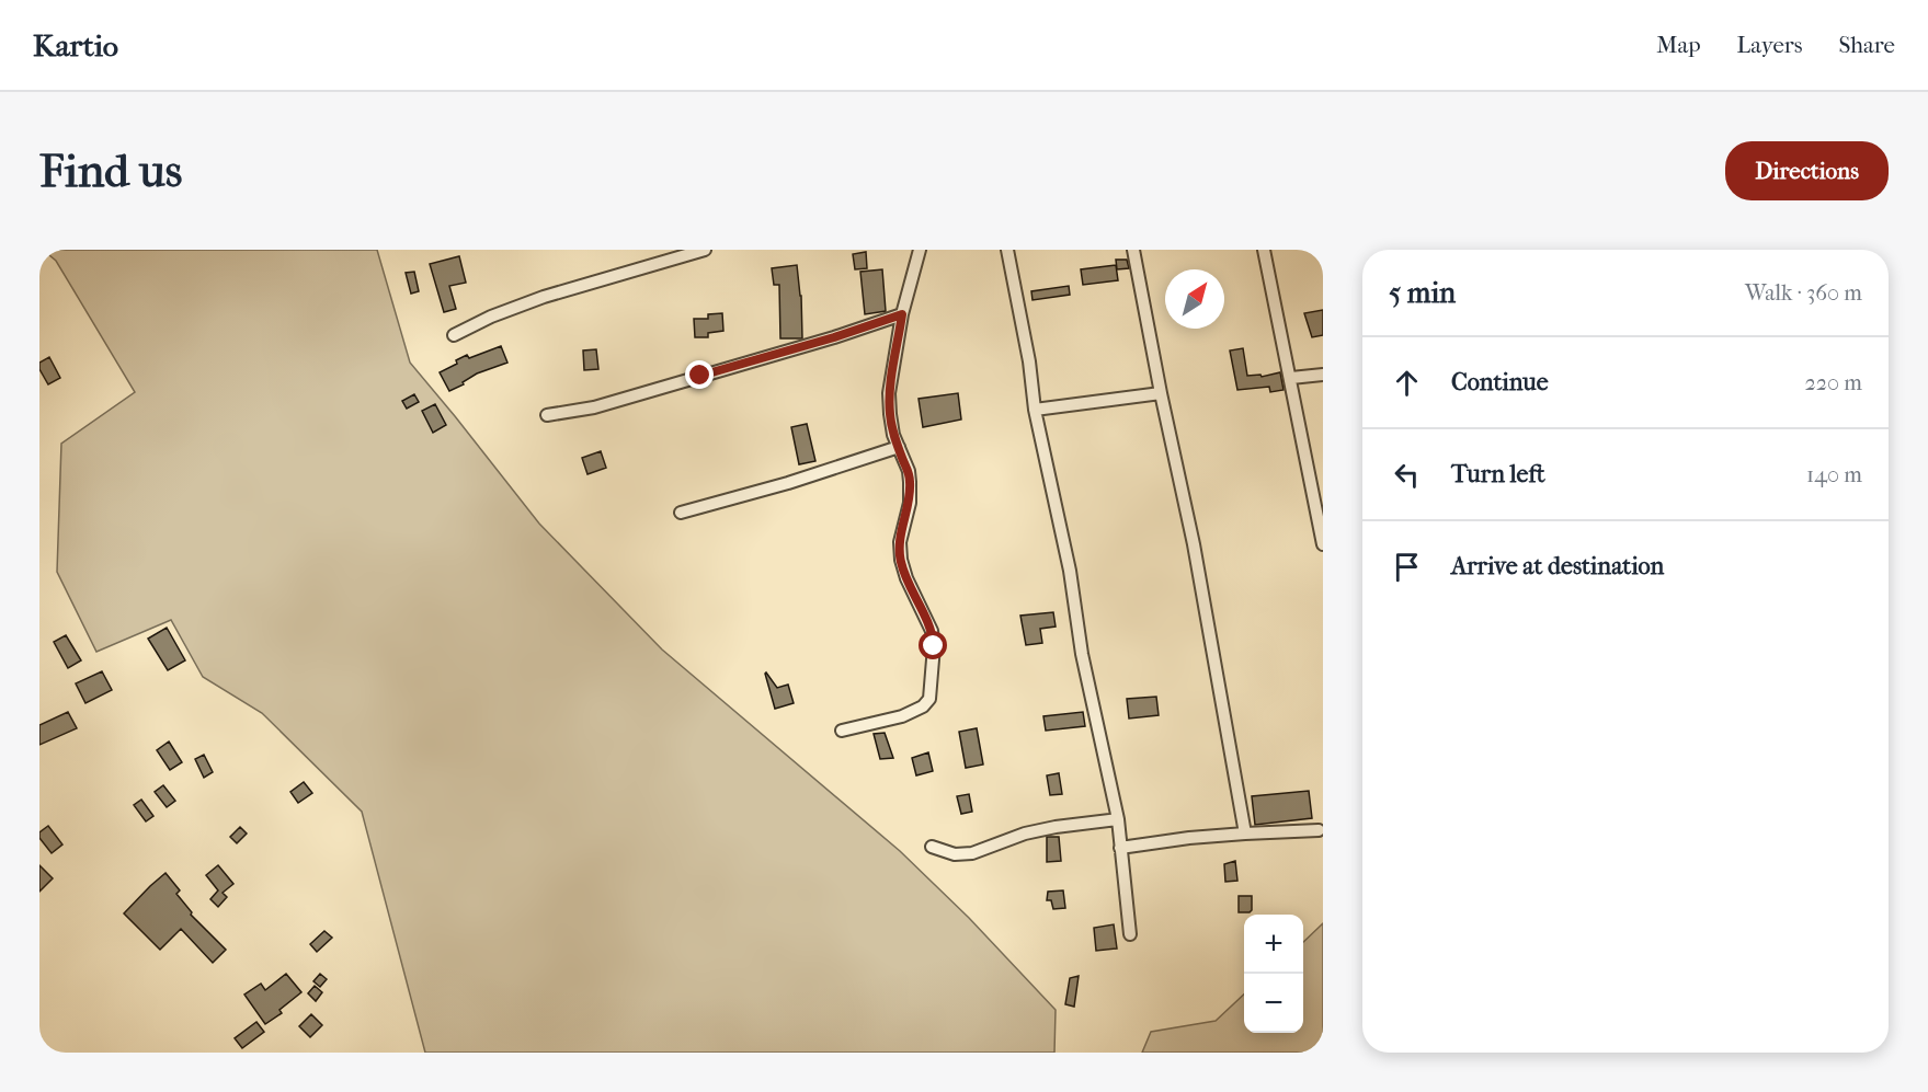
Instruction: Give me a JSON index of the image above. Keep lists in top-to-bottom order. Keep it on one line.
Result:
{"north":"top right","page":{"header":"Kartio","nav":["Map","Layers","Share"],"buttons":"Directions","title":"Find us","heading":["5 min","Walk · 360 m"],"list":[["Continue","220 m"],["Turn left","140 m"],"Arrive at destination"],"map_buttons":["+","−"]}}
